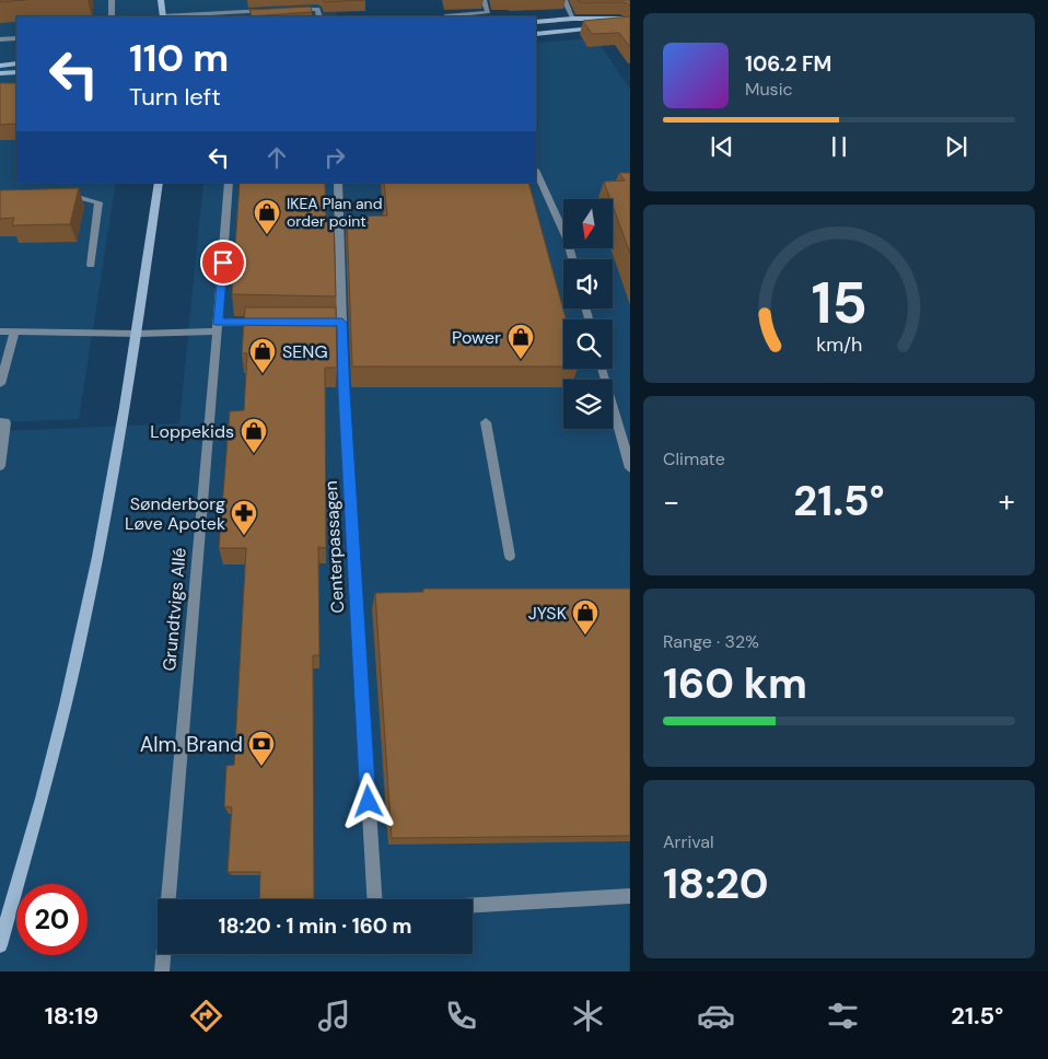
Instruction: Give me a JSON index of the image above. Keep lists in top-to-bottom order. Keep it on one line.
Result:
{"streets":{"street":["Centerpassagen","Grundtvigs Allé"]},"places":{"shop":["IKEA Plan and order point","Power","SENG","Loppekids","JYSK"],"pharmacy":["Sønderborg Løve Apotek"],"bank":["Alm. Brand"]},"north":"bottom","page":{"turn":["110 m","Turn left"],"song":["106.2 FM","Music"],"tile":["Climate",["Range · 32%","160 km"],["Arrival","18:20"]],"heat":["−","21.5°","+"],"limit":"20","trip":"18:20 · 1 min · 160 m","tabs":["18:19","21.5°"],"gauge":["15","km/h"]}}
